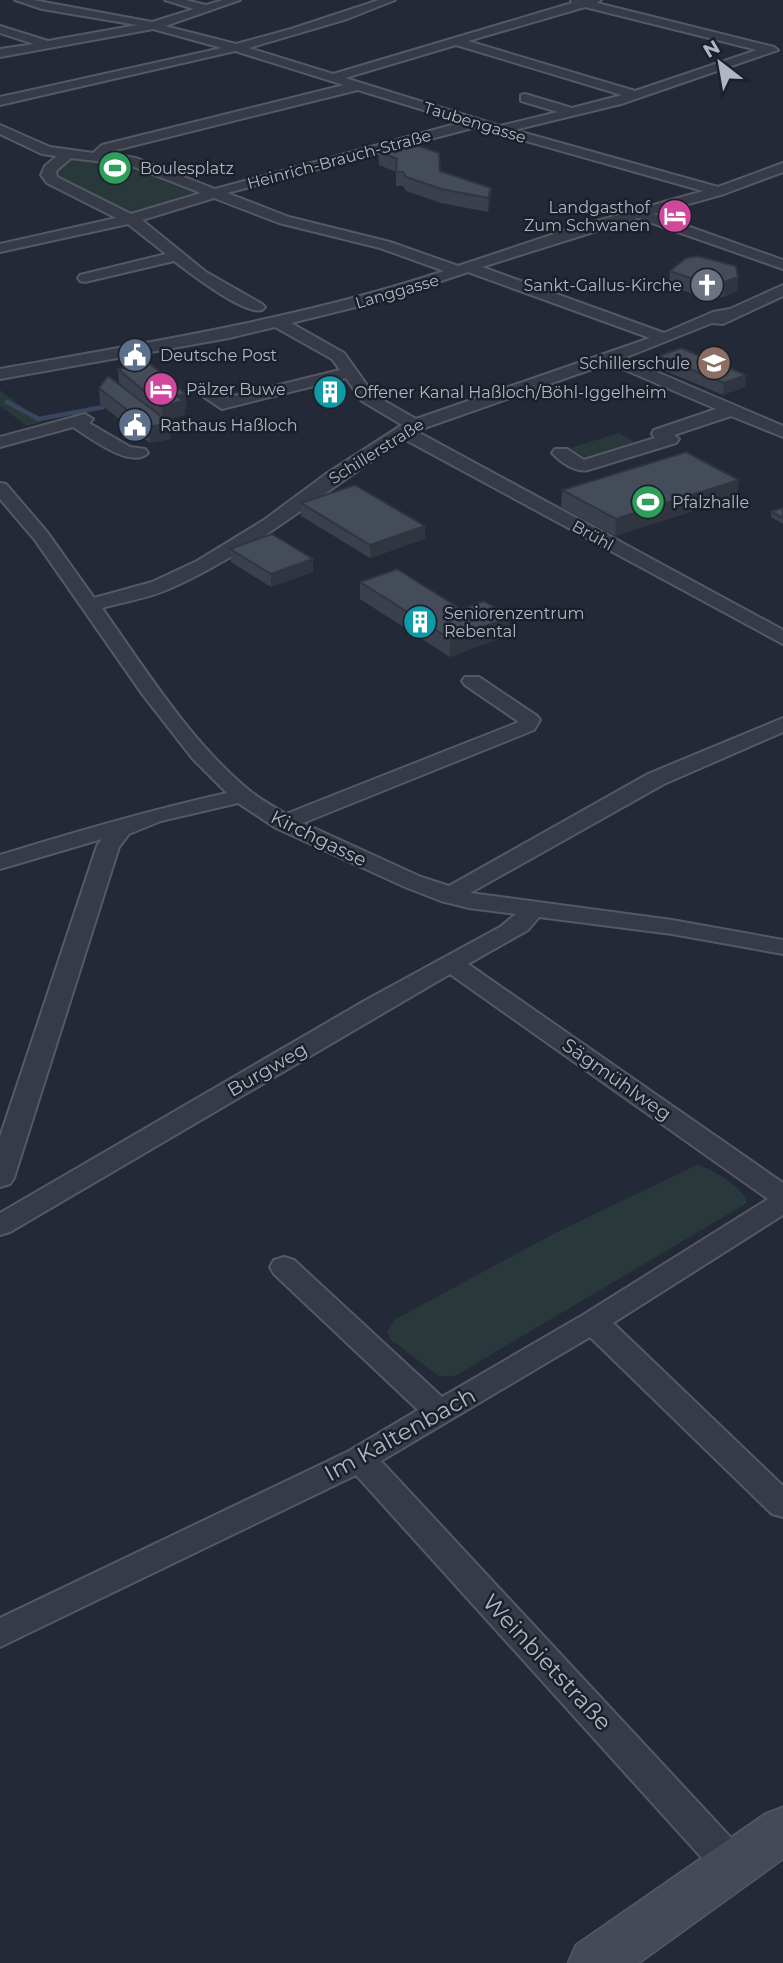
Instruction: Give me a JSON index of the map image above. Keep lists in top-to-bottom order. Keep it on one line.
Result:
{"streets":{"street":["Taubengasse","Heinrich-Brauch-Straße","Langgasse","Schillerstraße","Brühl","Kirchgasse","Burgweg","Sägmühlweg","Im Kaltenbach","Weinbietstraße"]},"crossings":[["Taubengasse","Heinrich-Brauch-Straße"],["Taubengasse","Langgasse"],["Langgasse","Brühl"],["Schillerstraße","Brühl"],["Schillerstraße","Kirchgasse"],["Kirchgasse","Burgweg"],["Burgweg","Sägmühlweg"],["Im Kaltenbach","Weinbietstraße"]],"places":{"sports":["Boulesplatz","Pfalzhalle"],"hotel":["Landgasthof Zum Schwanen","Pälzer Buwe"],"church":["Sankt-Gallus-Kirche"],"public building":["Deutsche Post","Rathaus Haßloch"],"school or university":["Schillerschule"],"building":["Offener Kanal Haßloch/Böhl-Iggelheim","Seniorenzentrum Rebental"]},"north":"top left"}
